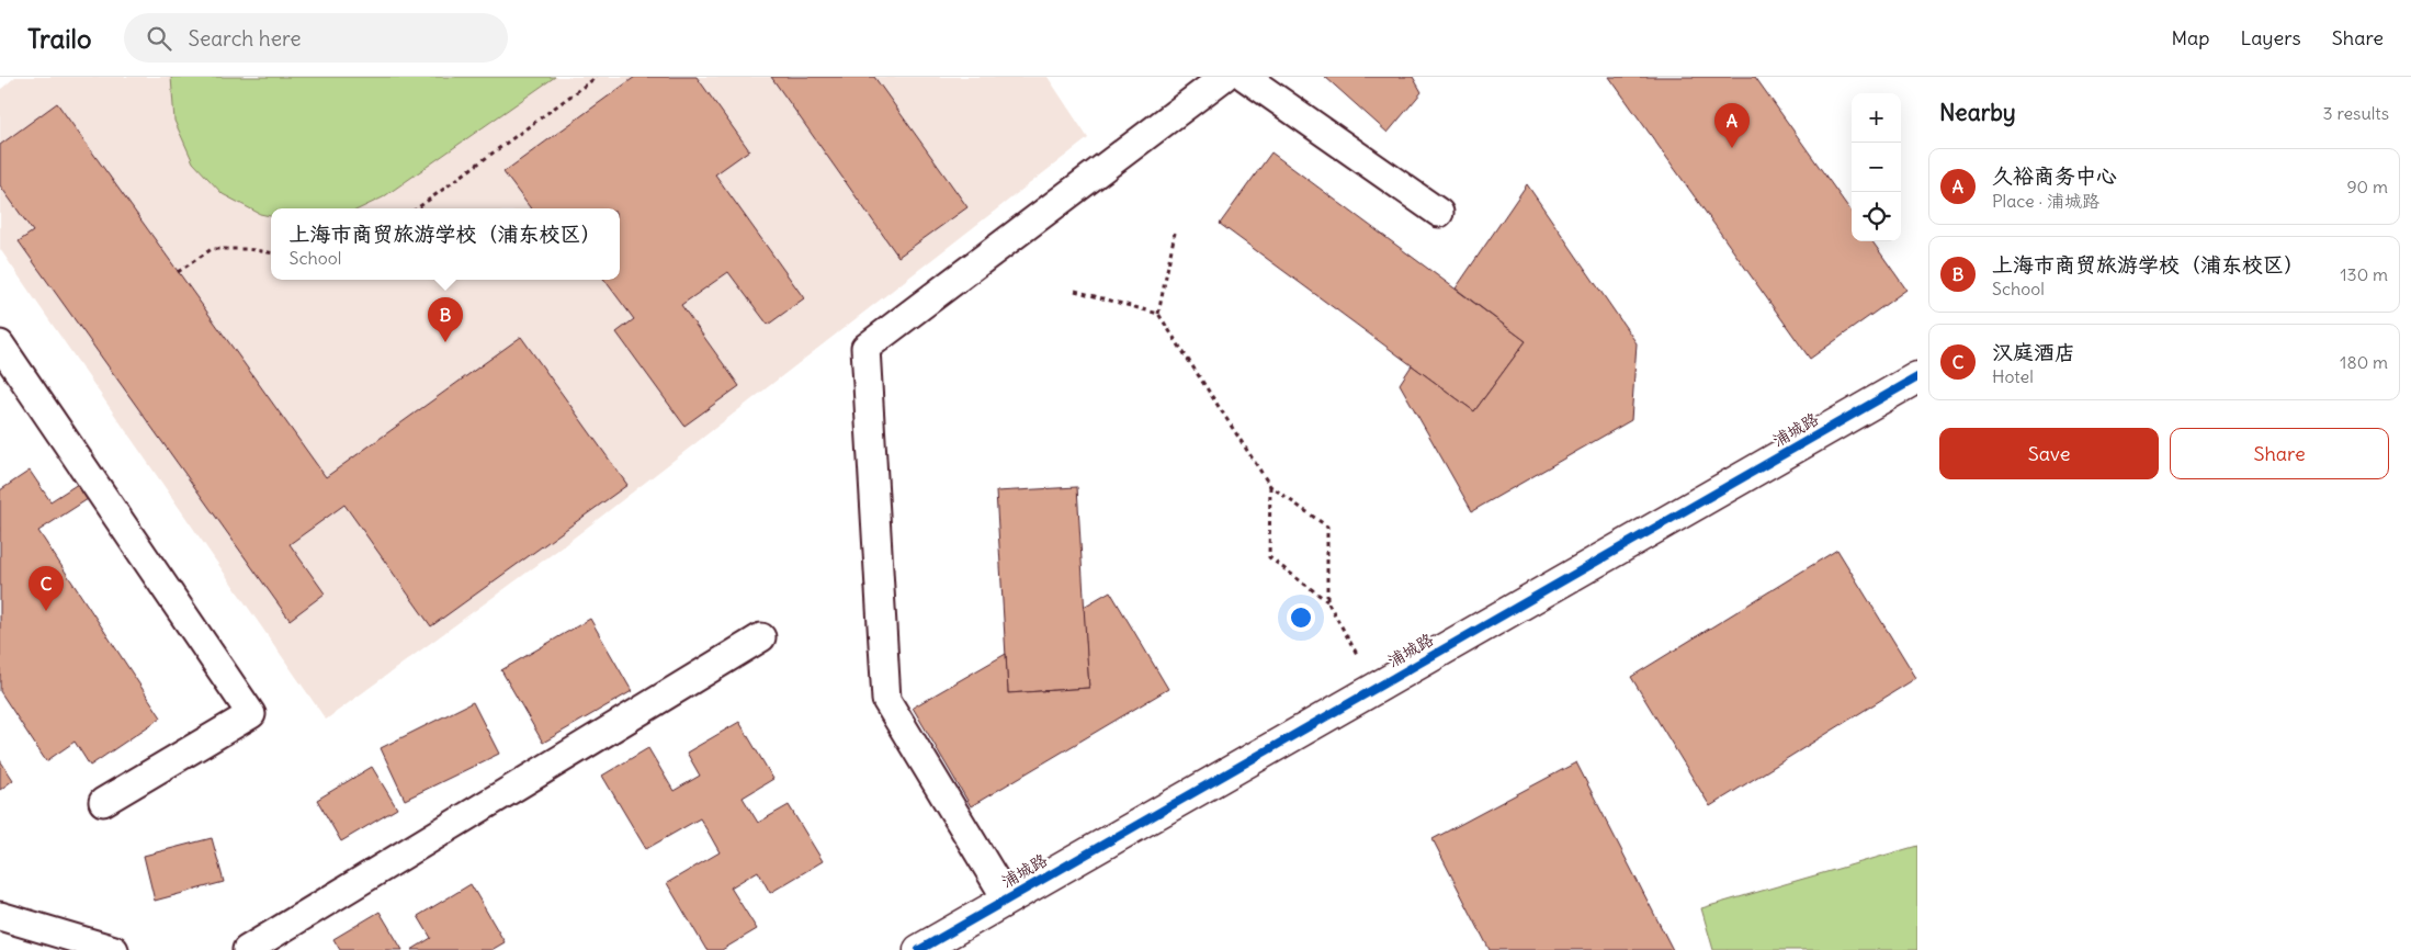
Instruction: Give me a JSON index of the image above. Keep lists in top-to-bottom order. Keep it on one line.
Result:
{"streets":{"street":["浦城路"]},"page":{"header":"Trailo","search":"Search here","nav":["Map","Layers","Share"],"heading":["Nearby","3 results"],"map_buttons":["+","−"],"pins":["A","B","C"],"list":[{"mark":"A","name":"久裕商务中心","note":"Place · 浦城路","value":"90 m"},{"mark":"B","name":"上海市商贸旅游学校（浦东校区）","note":"School","value":"130 m"},{"mark":"C","name":"汉庭酒店","note":"Hotel","value":"180 m"}],"popup":["上海市商贸旅游学校（浦东校区）","School"],"buttons":["Save","Share"]}}
